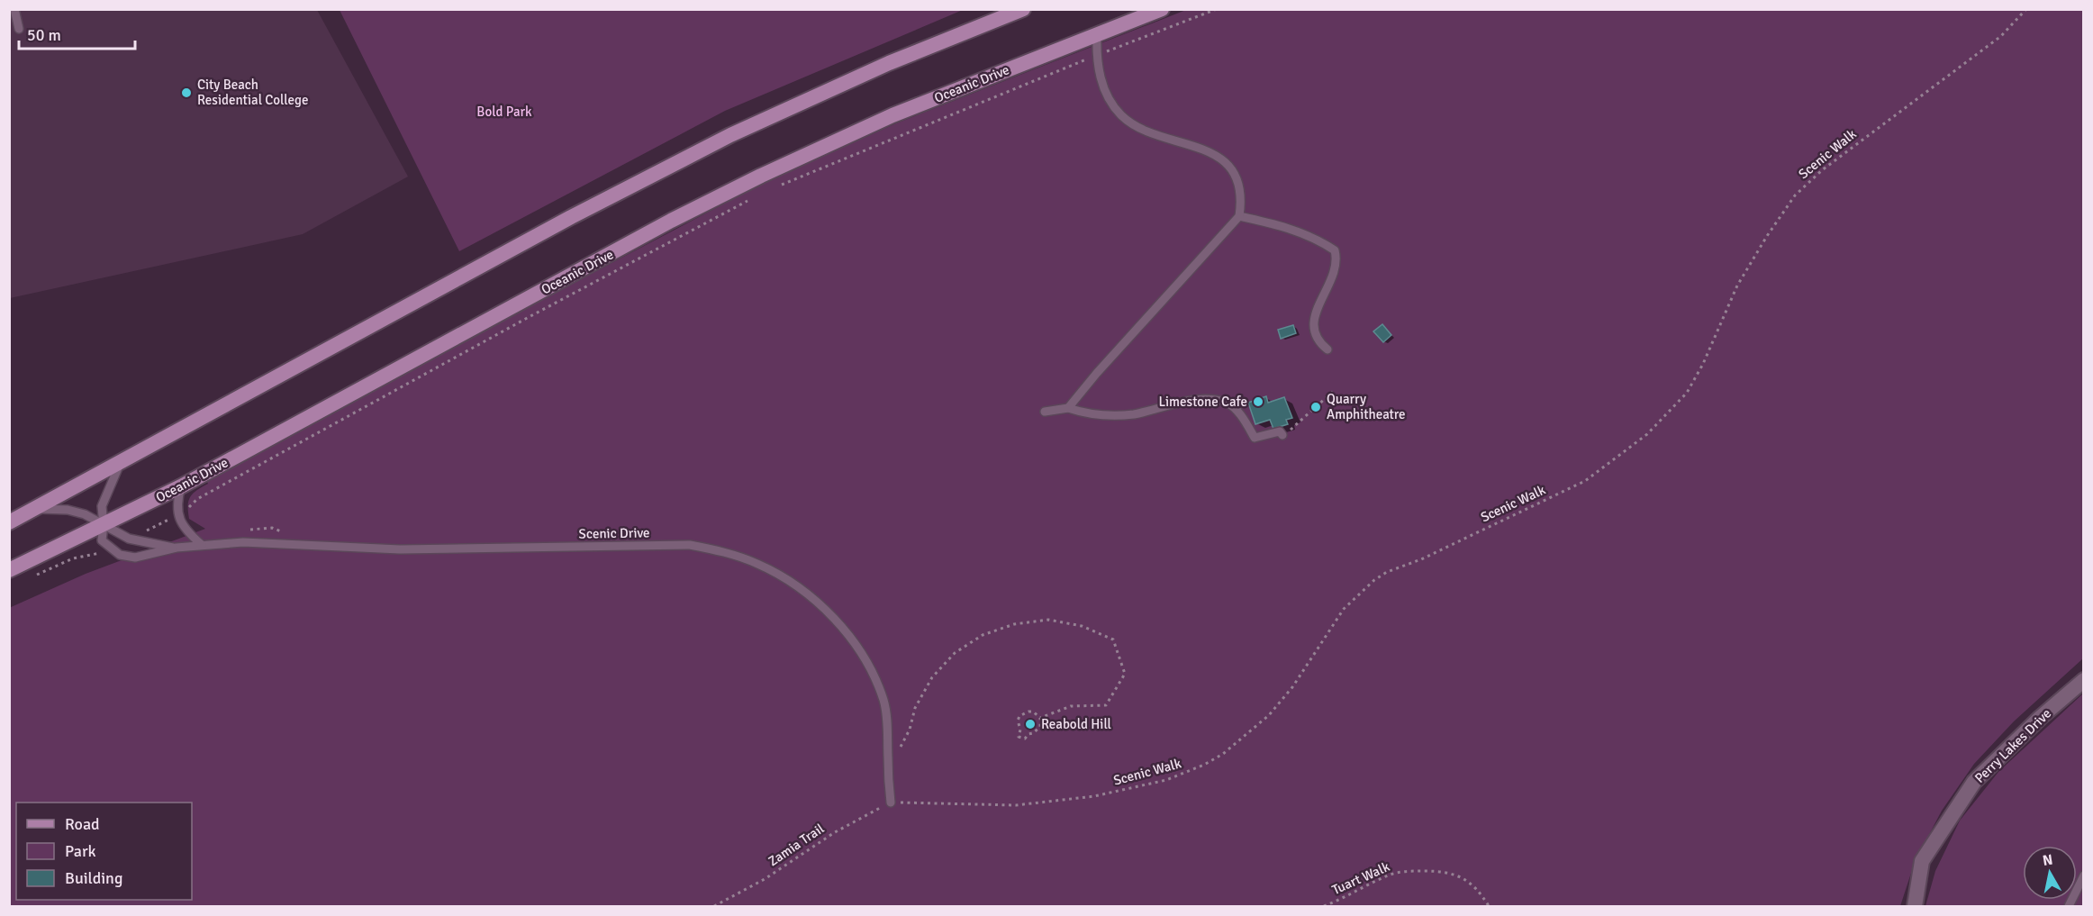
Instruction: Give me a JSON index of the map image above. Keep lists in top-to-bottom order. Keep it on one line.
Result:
{"streets":{"main road":["Oceanic Drive"],"street":["Perry Lakes Drive"],"lane":["Scenic Drive"],"path":["Scenic Walk","Zamia Trail","Tuart Walk"]},"crossings":[["Oceanic Drive","Scenic Drive"],["Scenic Walk","Scenic Drive"],["Scenic Walk","Zamia Trail"],["Scenic Drive","Zamia Trail"]],"parks":["Bold Park"],"places":["City Beach Residential College","Limestone Cafe","Quarry Amphitheatre","Reabold Hill"],"legend":["Road","Park","Building"],"scale_bar":"50 m","north":"top"}
